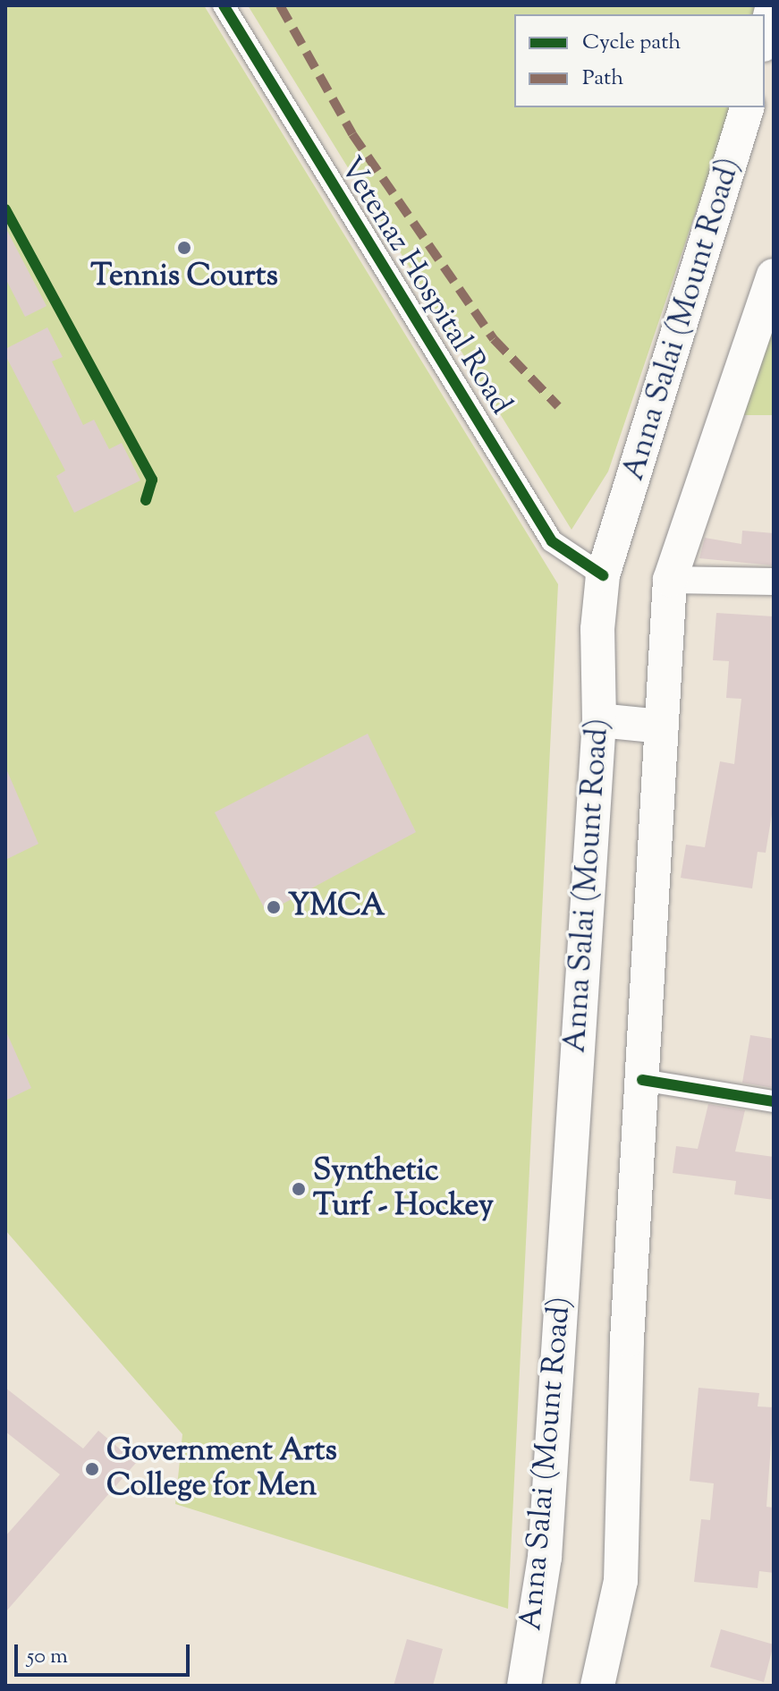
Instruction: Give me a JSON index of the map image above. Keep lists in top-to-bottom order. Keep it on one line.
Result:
{"streets":{"main road":["Anna Salai (Mount Road)"],"street":["Vetenaz Hospital Road"]},"crossings":[["Vetenaz Hospital Road","Anna Salai (Mount Road)"]],"places":["Tennis Courts","YMCA","Synthetic Turf - Hockey","Government Arts College for Men"],"legend":["Cycle path","Path"],"scale_bar":"50 m"}
